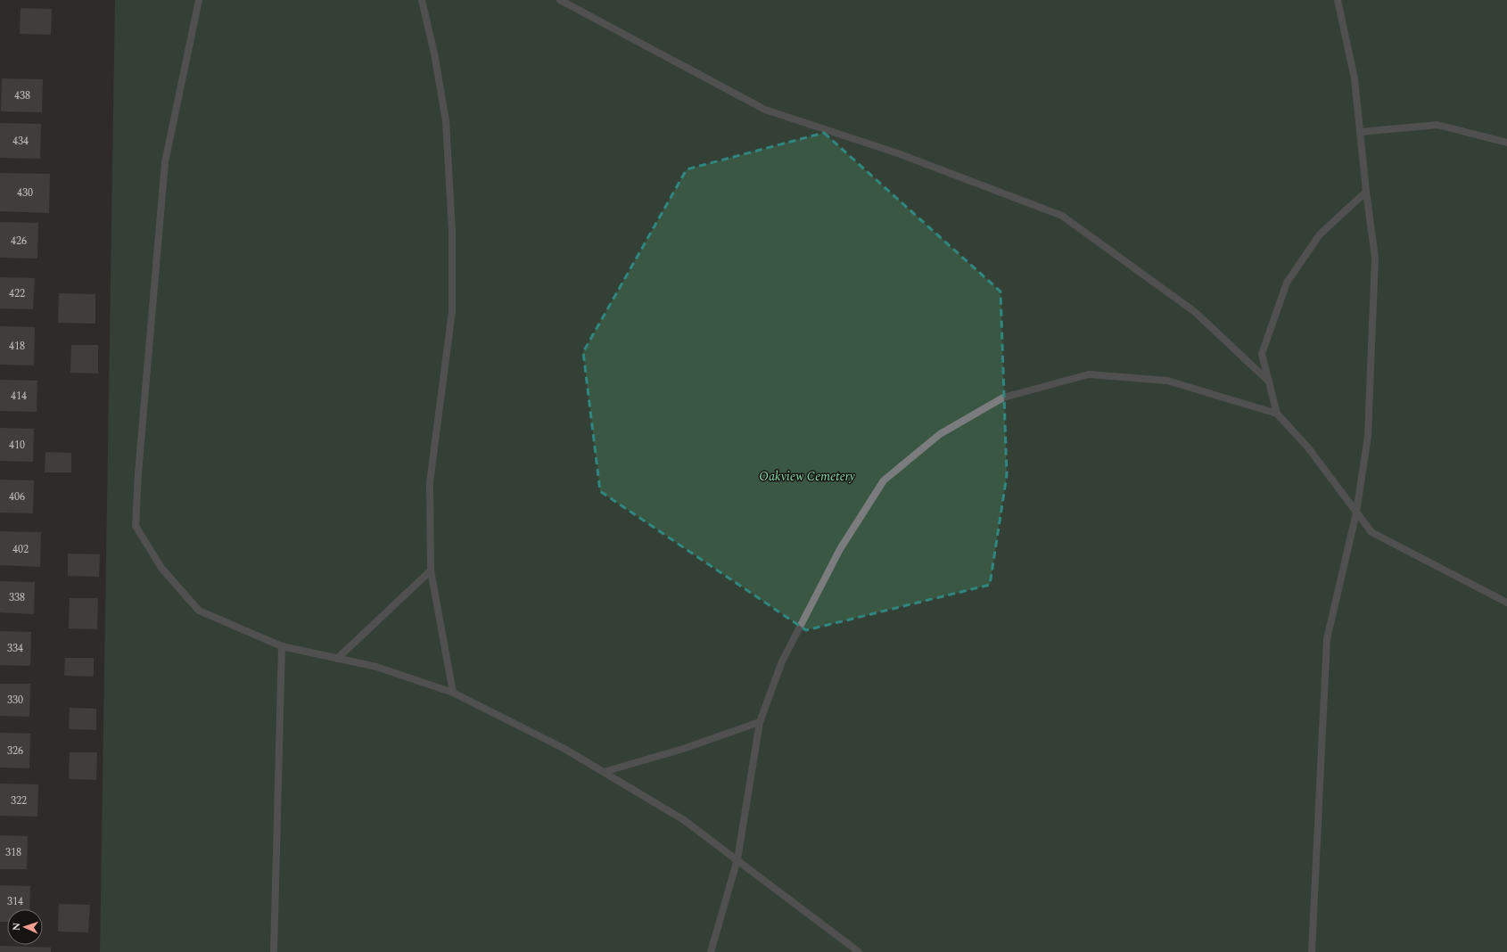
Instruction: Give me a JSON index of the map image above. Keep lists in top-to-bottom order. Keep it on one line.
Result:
{"parks":["Oakview Cemetery"],"house_numbers":["438","434","430","426","422","418","414","410","406","402","338","334","330","326","322","318","314"],"north":"left"}
